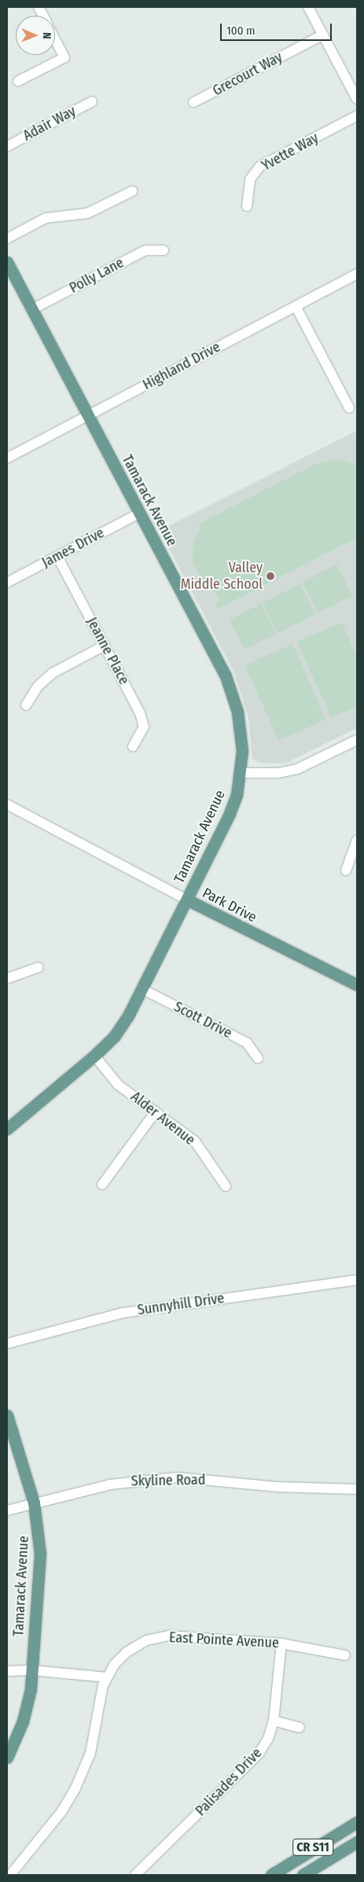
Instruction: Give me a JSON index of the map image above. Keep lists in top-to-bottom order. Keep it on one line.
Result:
{"streets":{"main road":["Tamarack Avenue","Park Drive","CR S11"],"street":["Grecourt Way","Adair Way","Yvette Way","Polly Lane","Highland Drive","James Drive","Jeanne Place","Scott Drive","Alder Avenue","Sunnyhill Drive","Skyline Road","East Pointe Avenue","Palisades Drive"]},"crossings":[["Polly Lane","Tamarack Avenue"],["Highland Drive","Tamarack Avenue"],["Tamarack Avenue","James Drive"],["Tamarack Avenue","Park Drive"],["Tamarack Avenue","Scott Drive"],["Tamarack Avenue","Alder Avenue"],["Tamarack Avenue","Skyline Road"],["James Drive","Jeanne Place"],["East Pointe Avenue","Palisades Drive"]],"places":["Valley Middle School"],"scale_bar":"100 m","north":"right"}
